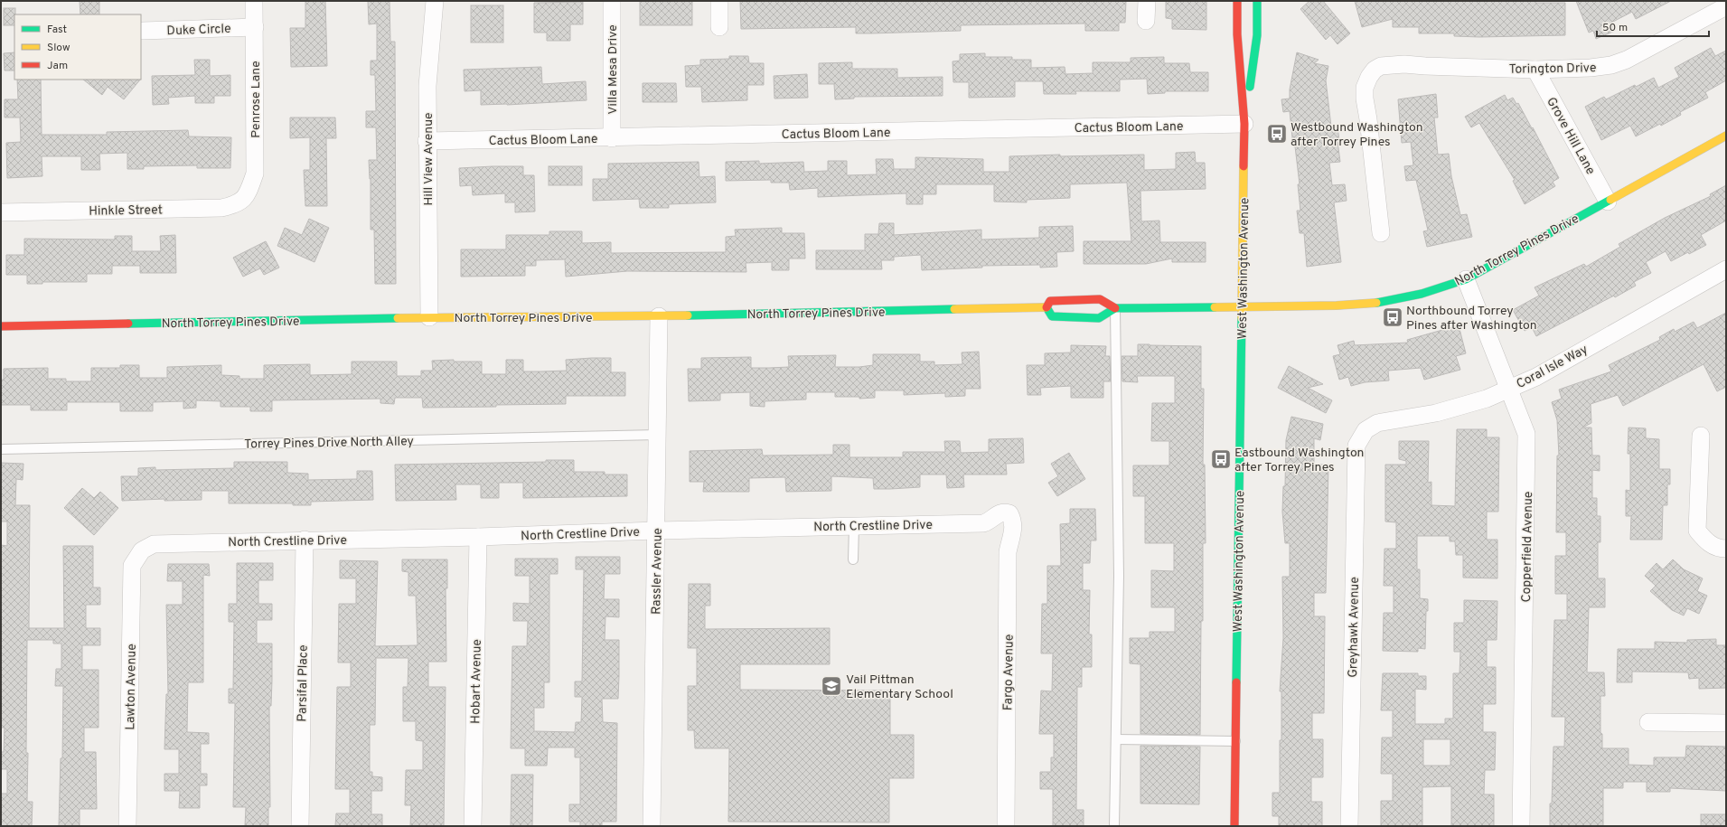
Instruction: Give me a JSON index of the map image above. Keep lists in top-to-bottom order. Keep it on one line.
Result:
{"streets":{"main road":["North Torrey Pines Drive","West Washington Avenue"],"street":["Duke Circle","Torington Drive","Villa Mesa Drive","Penrose Lane","Cactus Bloom Lane","Grove Hill Lane","Hill View Avenue","Hinkle Street","Coral Isle Way","North Crestline Drive","Copperfield Avenue","Rassler Avenue","Greyhawk Avenue","Fargo Avenue","Hobart Avenue","Parsifal Place","Lawton Avenue"],"lane":["Torrey Pines Drive North Alley"]},"crossings":[["Duke Circle","Penrose Lane"],["Torington Drive","Grove Hill Lane"],["Villa Mesa Drive","Cactus Bloom Lane"],["Penrose Lane","Hinkle Street"],["Cactus Bloom Lane","Hill View Avenue"],["Cactus Bloom Lane","West Washington Avenue"],["Grove Hill Lane","North Torrey Pines Drive"],["Hill View Avenue","North Torrey Pines Drive"],["North Torrey Pines Drive","West Washington Avenue"],["North Torrey Pines Drive","Copperfield Avenue"],["North Torrey Pines Drive","Rassler Avenue"],["Coral Isle Way","Copperfield Avenue"],["Coral Isle Way","Greyhawk Avenue"],["Torrey Pines Drive North Alley","Rassler Avenue"],["North Crestline Drive","Rassler Avenue"],["North Crestline Drive","Fargo Avenue"],["North Crestline Drive","Hobart Avenue"],["North Crestline Drive","Parsifal Place"],["North Crestline Drive","Lawton Avenue"]],"places":{"bus stop":["Westbound Washington after Torrey Pines","Northbound Torrey Pines after Washington","Eastbound Washington after Torrey Pines"],"school or university":["Vail Pittman Elementary School"]},"legend":["Fast","Slow","Jam"],"scale_bar":"50 m"}
